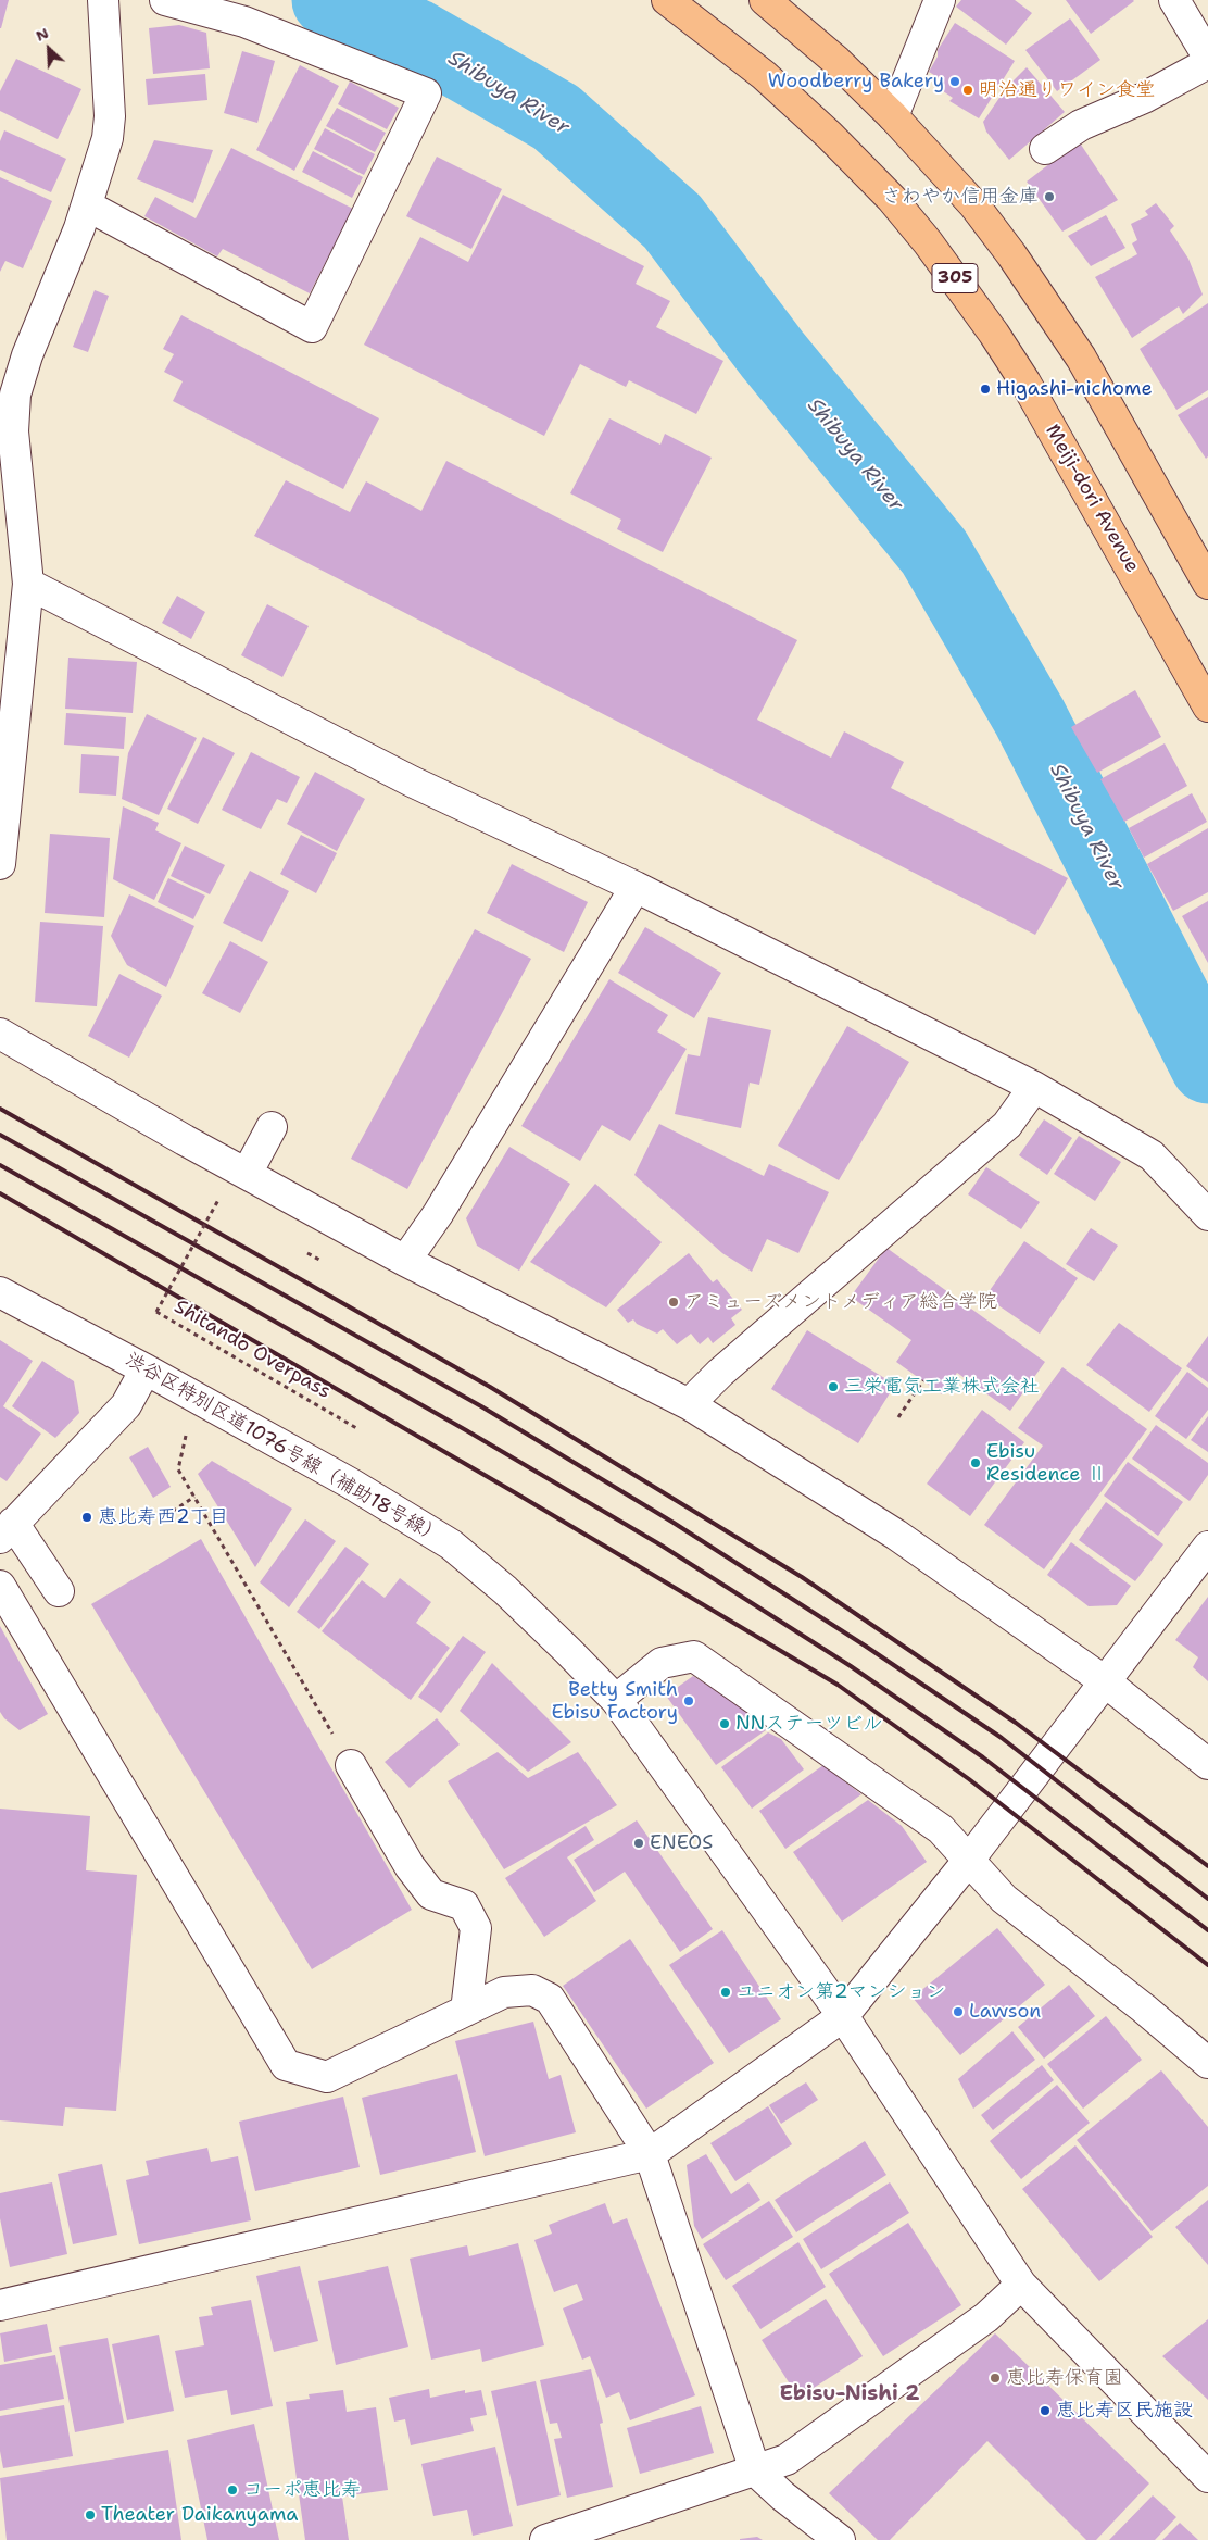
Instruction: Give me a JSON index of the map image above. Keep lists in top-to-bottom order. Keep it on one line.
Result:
{"streets":{"main road":["305","Meiji-dori Avenue"],"street":["渋谷区特別区道1076号線（補助18号線）"],"path":["Shitando Overpass"]},"districts":["Ebisu-Nishi 2"],"water":["Shibuya River"],"places":["Woodberry Bakery","明治通りワイン食堂","さわやか信用金庫","Higashi-nichome","アミューズメントメディア総合学院","三栄電気工業株式会社","Ebisu Residence Ⅱ","恵比寿西2丁目","Betty Smith Ebisu Factory","NNステーツビル","ENEOS","ユニオン第2マンション","Lawson","恵比寿保育園","恵比寿区民施設","コーポ恵比寿","Theater Daikanyama"],"north":"top left"}
